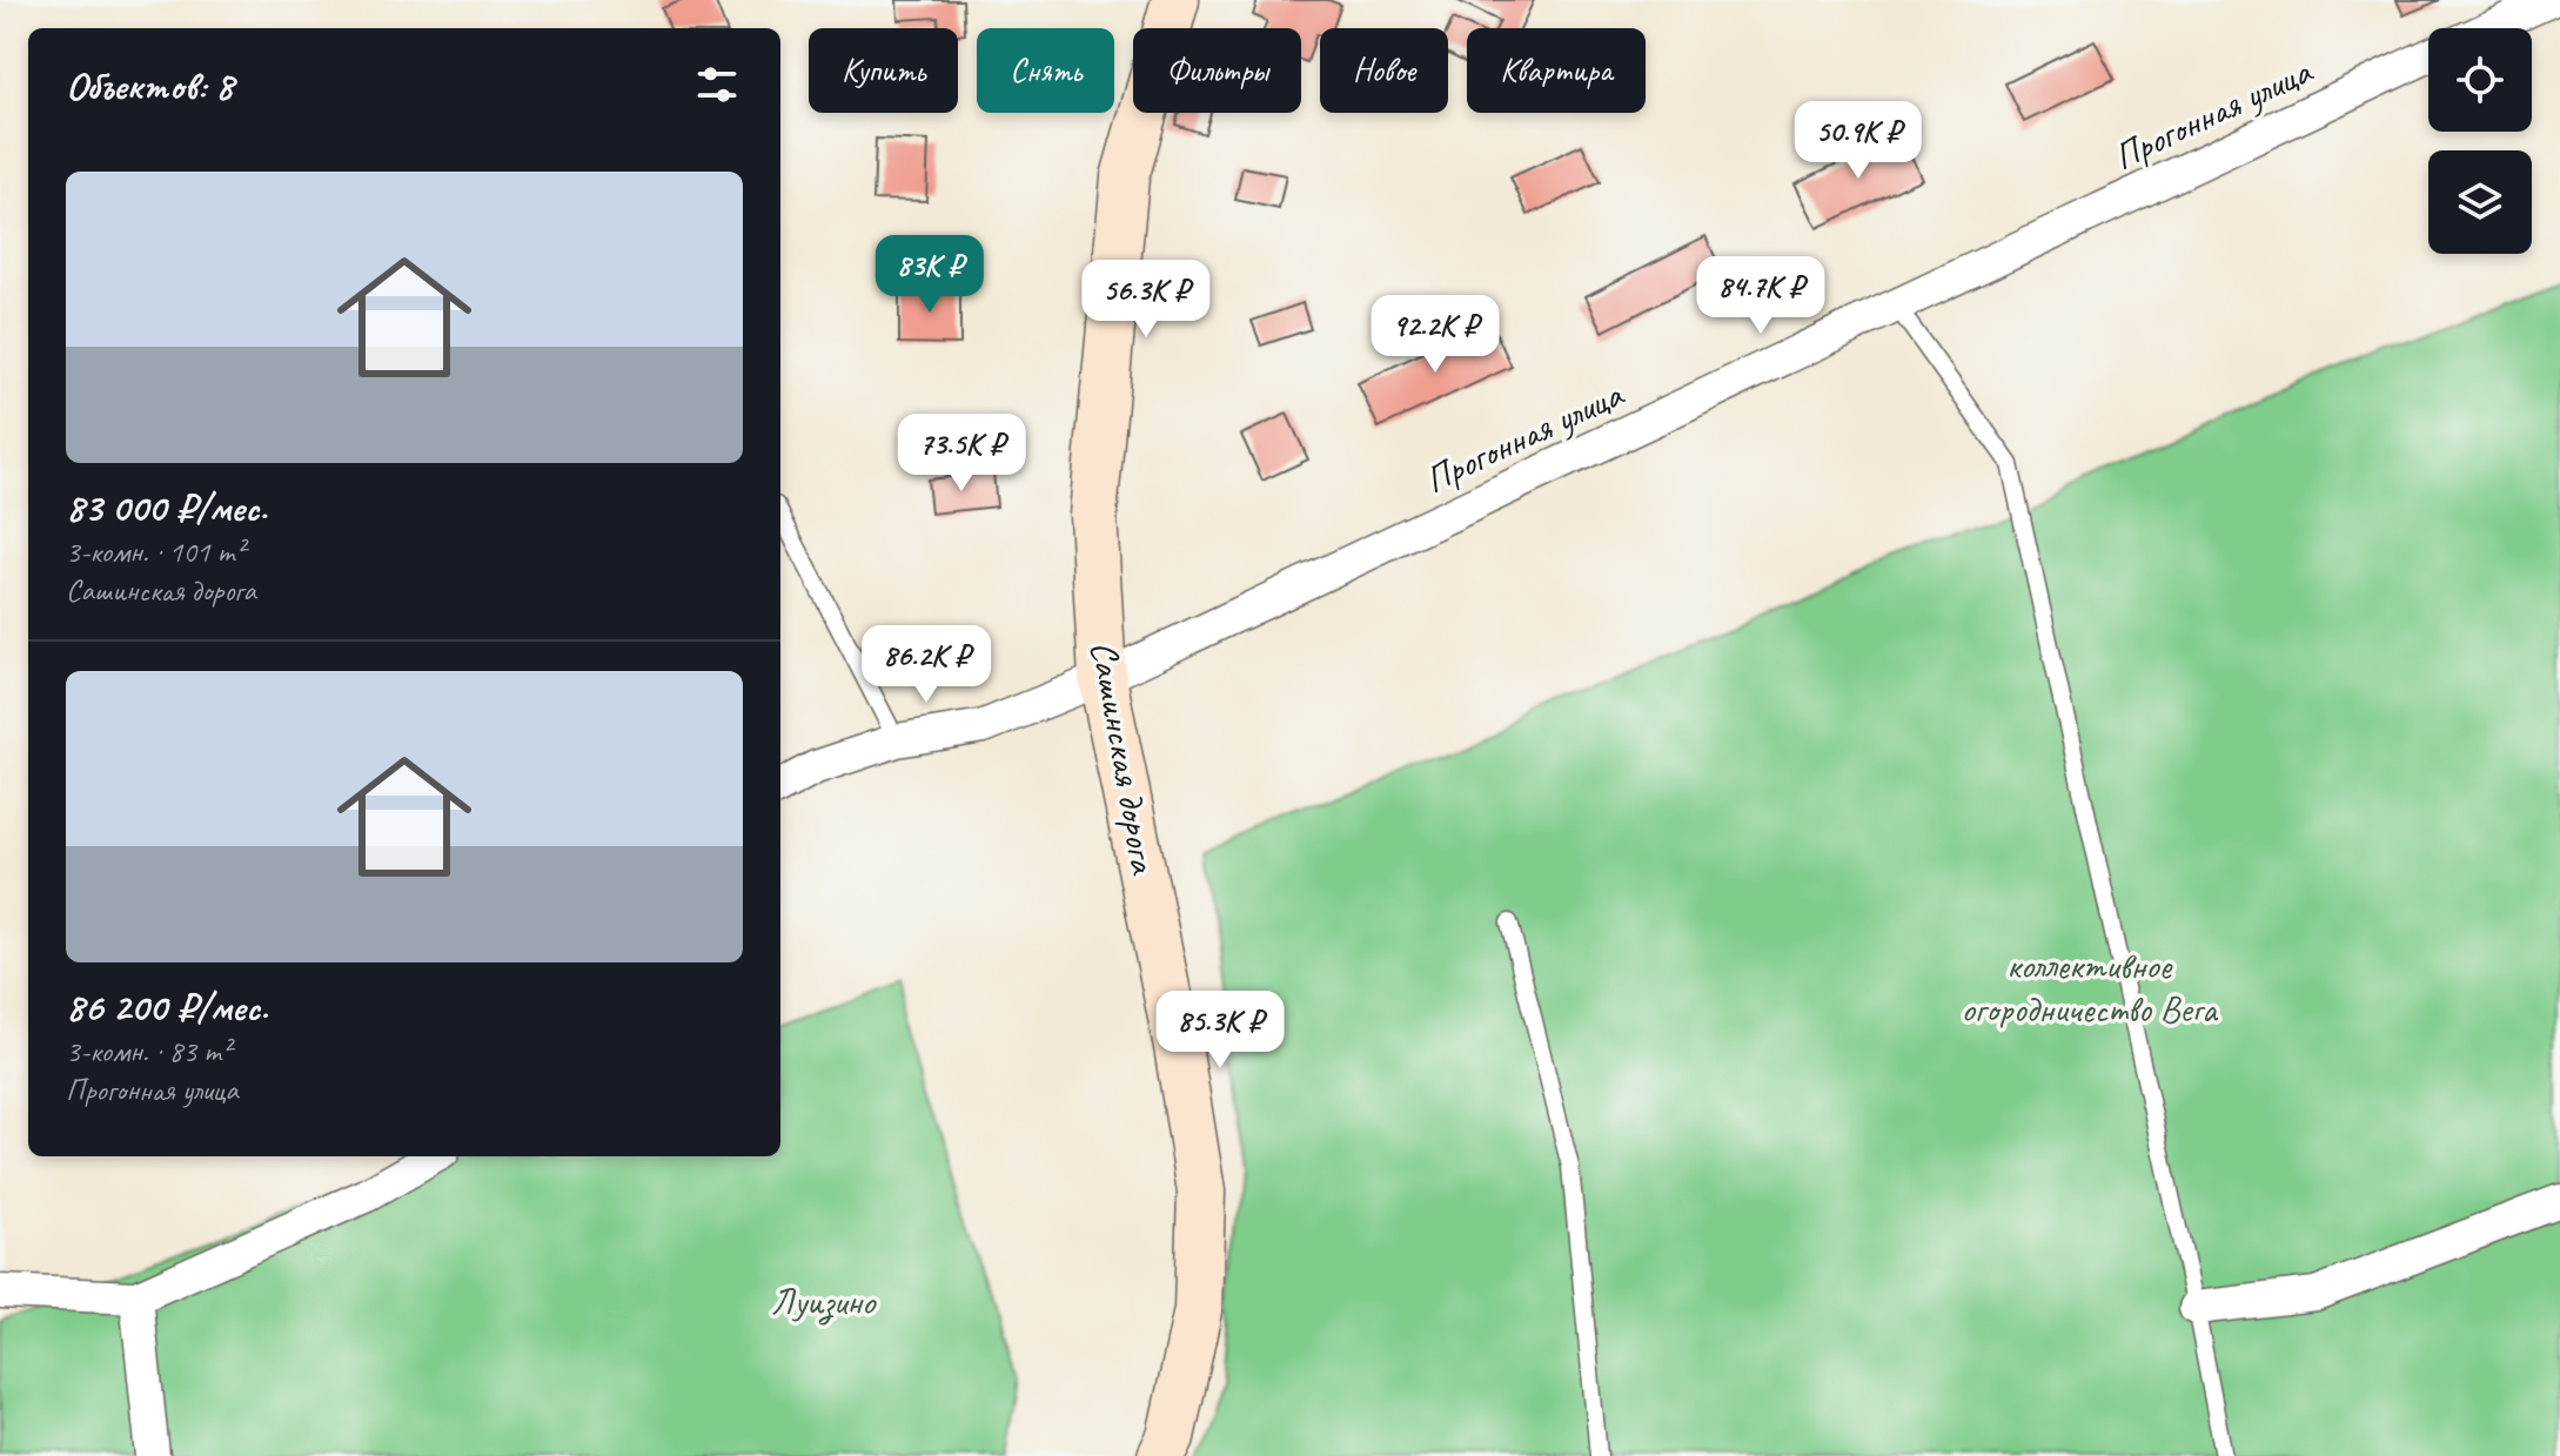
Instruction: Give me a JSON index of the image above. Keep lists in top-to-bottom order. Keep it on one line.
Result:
{"streets":{"street":["Прогонная улица","Сашинская дорога"]},"crossings":[["Прогонная улица","Сашинская дорога"]],"parks":["коллективное огородничество Вега","Луизино"],"page":{"chip":["Купить","Снять","Фильтры","Новое","Квартира"],"heading":"Объектов: 8","price":["50.9K ₽","83K ₽","84.7K ₽","56.3K ₽","92.2K ₽","73.5K ₽","86.2K ₽","85.3K ₽"],"list":[{"name":"83 000 ₽/мес.","note":"3-комн. · 101 m² · Сашинская дорога"},{"name":"86 200 ₽/мес.","note":"3-комн. · 83 m² · Прогонная улица"}]}}
